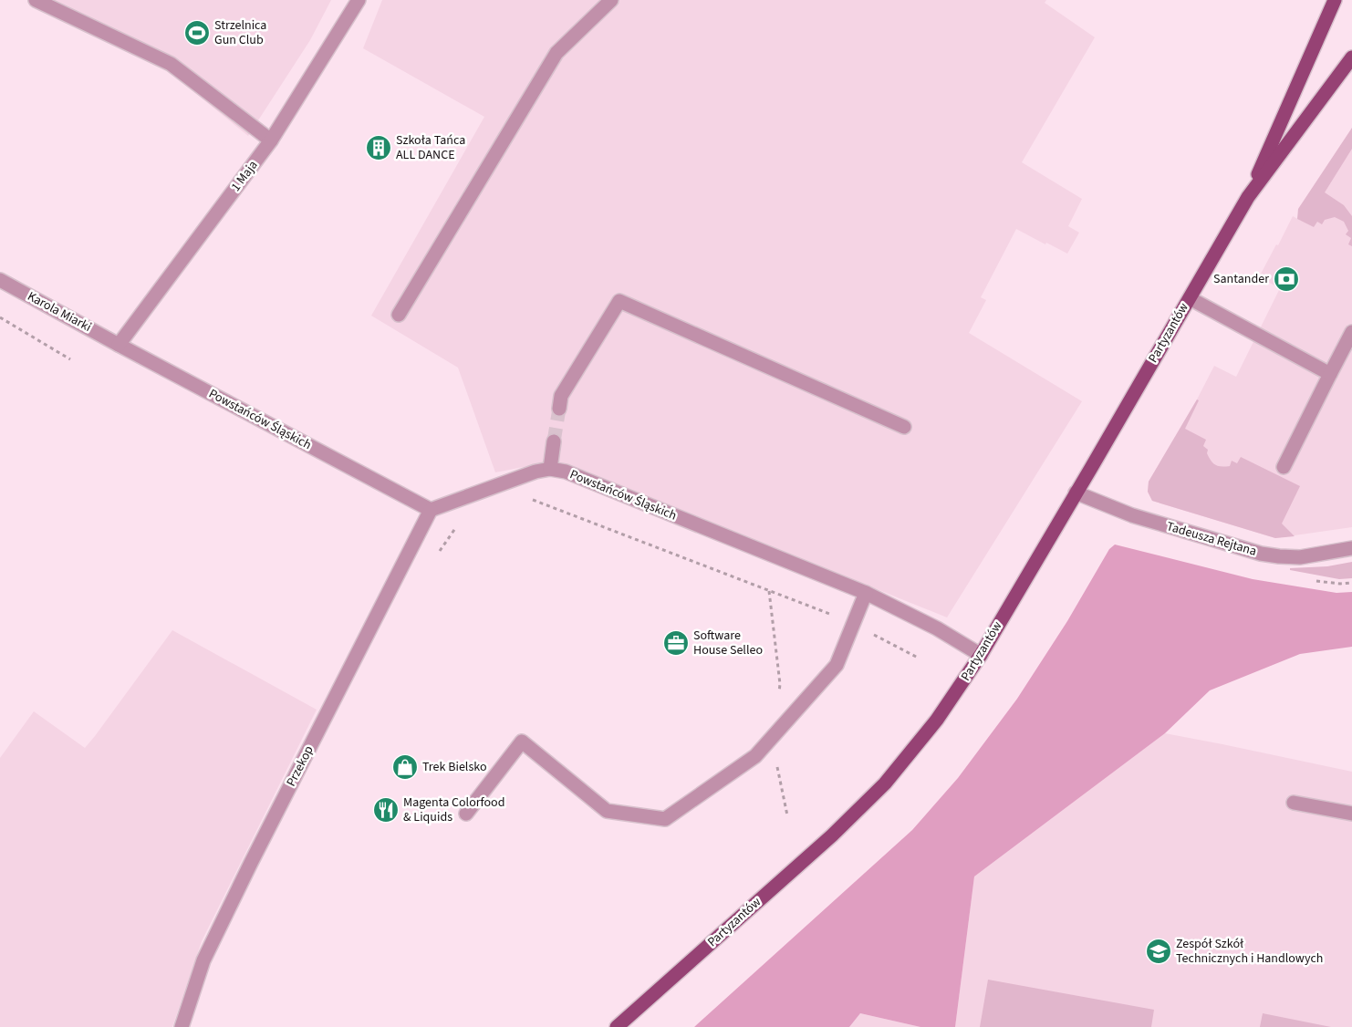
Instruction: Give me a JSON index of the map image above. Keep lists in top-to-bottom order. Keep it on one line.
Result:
{"streets":{"main road":["Partyzantów"],"street":["1 Maja","Karola Miarki","Powstańców Śląskich","Tadeusza Rejtana","Przekop"]},"crossings":[["1 Maja","Karola Miarki"],["1 Maja","Powstańców Śląskich"],["Karola Miarki","Powstańców Śląskich"],["Partyzantów","Powstańców Śląskich"],["Partyzantów","Tadeusza Rejtana"],["Powstańców Śląskich","Przekop"]],"places":{"sports":["Strzelnica Gun Club"],"building":["Szkoła Tańca ALL DANCE"],"bank":["Santander"],"office":["Software House Selleo"],"shop":["Trek Bielsko"],"restaurant":["Magenta Colorfood & Liquids"],"school or university":["Zespół Szkół Technicznych i Handlowych"]}}
